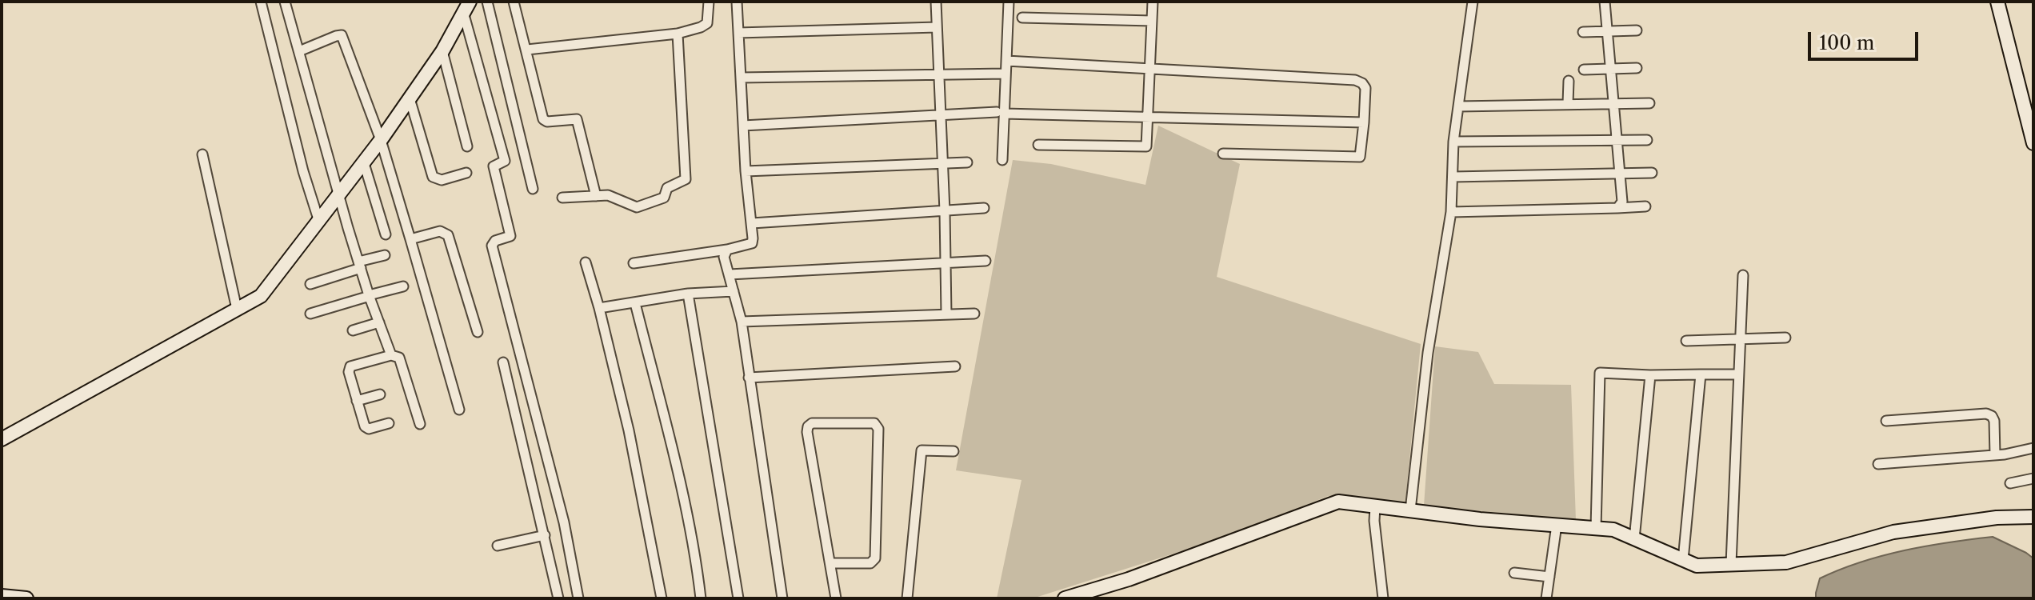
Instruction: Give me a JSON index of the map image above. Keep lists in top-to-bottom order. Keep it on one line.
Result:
{"scale_bar":"100 m"}
